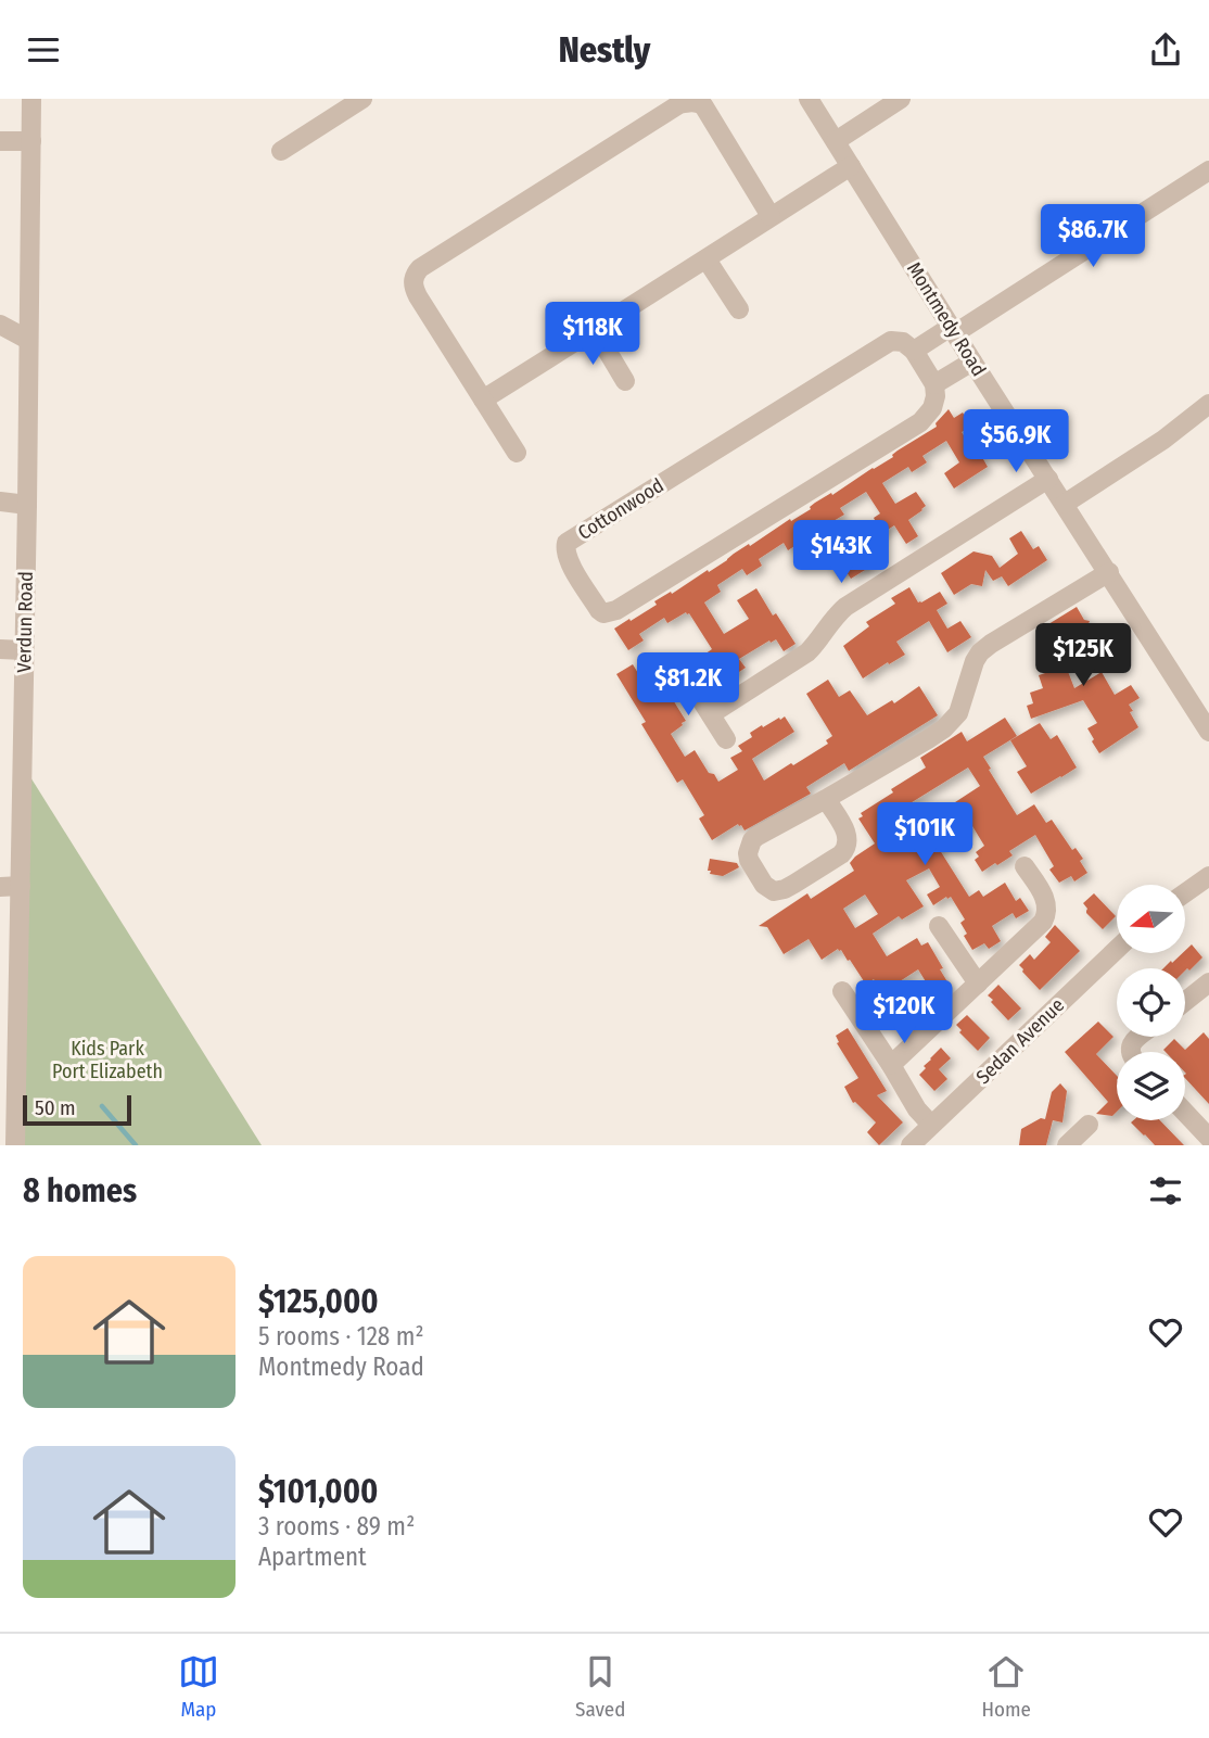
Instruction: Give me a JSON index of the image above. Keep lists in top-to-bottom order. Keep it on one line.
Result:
{"streets":{"street":["Montmedy Road","Cottonwood","Verdun Road","Sedan Avenue"]},"parks":["Kids Park Port Elizabeth"],"scale_bar":"50 m","north":"left","page":{"header":"Nestly","price":["$86.7K","$118K","$56.9K","$143K","$125K","$81.2K","$101K","$120K"],"scale":"50 m","heading":"8 homes","list":[{"name":"$125,000","note":"5 rooms · 128 m² · Montmedy Road"},{"name":"$101,000","note":"3 rooms · 89 m² · Apartment"}],"tabs":["Map","Saved","Home"]}}
